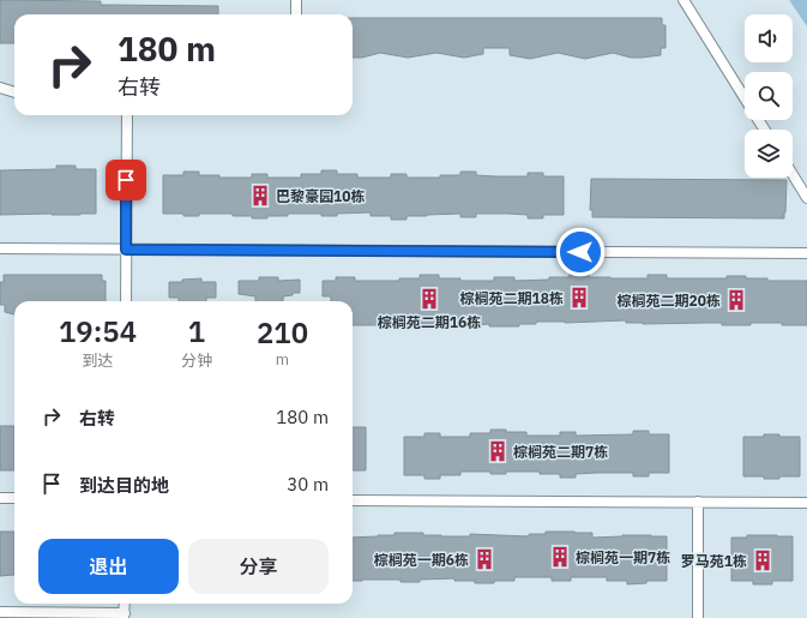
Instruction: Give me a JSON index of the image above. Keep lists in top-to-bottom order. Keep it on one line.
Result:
{"places":{"building":["巴黎豪园10栋","棕榈苑二期18栋","棕榈苑二期16栋","棕榈苑二期20栋","棕榈苑二期7栋","棕榈苑一期7栋","棕榈苑一期6栋","罗马苑1栋"]},"page":{"turn":["180 m","右转"],"eta":["19:54","到达","1","分钟","210","m"],"list":[{"name":"右转","value":"180 m"},{"name":"到达目的地","value":"30 m"}],"buttons":["退出","分享"]}}
